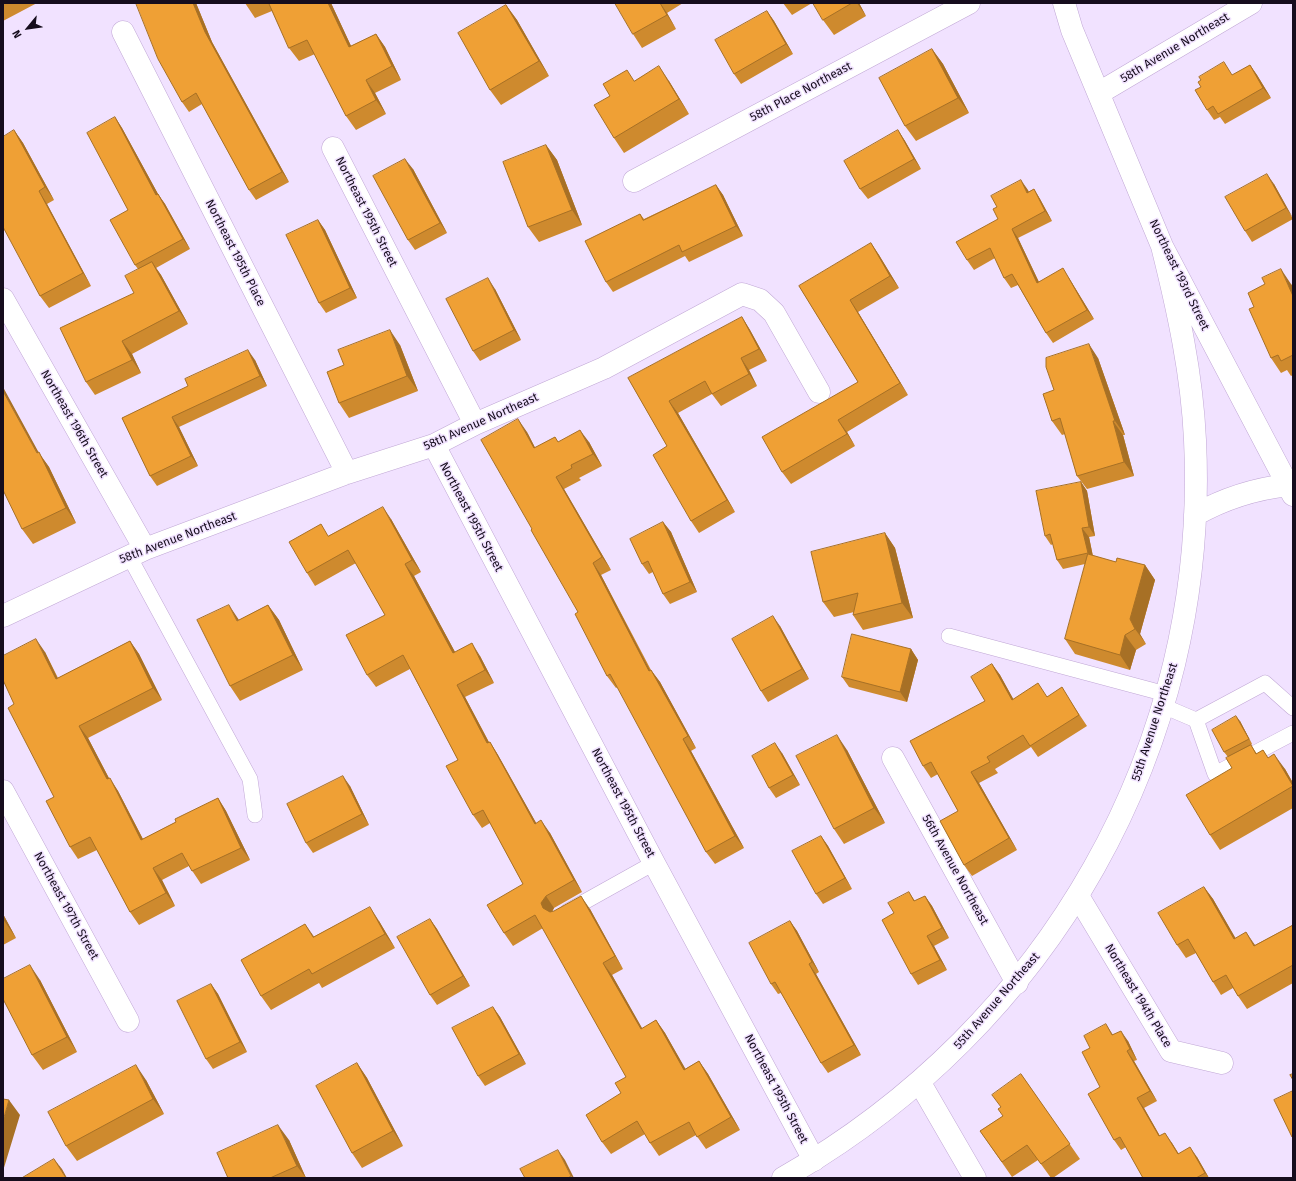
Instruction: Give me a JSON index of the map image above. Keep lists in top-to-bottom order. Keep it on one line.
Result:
{"streets":{"street":["58th Avenue Northeast","58th Place Northeast","Northeast 195th Street","Northeast 195th Place","Northeast 193rd Street","Northeast 196th Street","55th Avenue Northeast","56th Avenue Northeast","Northeast 197th Street","Northeast 194th Place"]},"crossings":[["58th Avenue Northeast","Northeast 195th Street"],["58th Avenue Northeast","Northeast 195th Place"],["58th Avenue Northeast","Northeast 193rd Street"],["58th Avenue Northeast","Northeast 196th Street"],["Northeast 195th Street","55th Avenue Northeast"],["Northeast 193rd Street","55th Avenue Northeast"],["55th Avenue Northeast","56th Avenue Northeast"],["55th Avenue Northeast","Northeast 194th Place"]],"north":"bottom left"}
